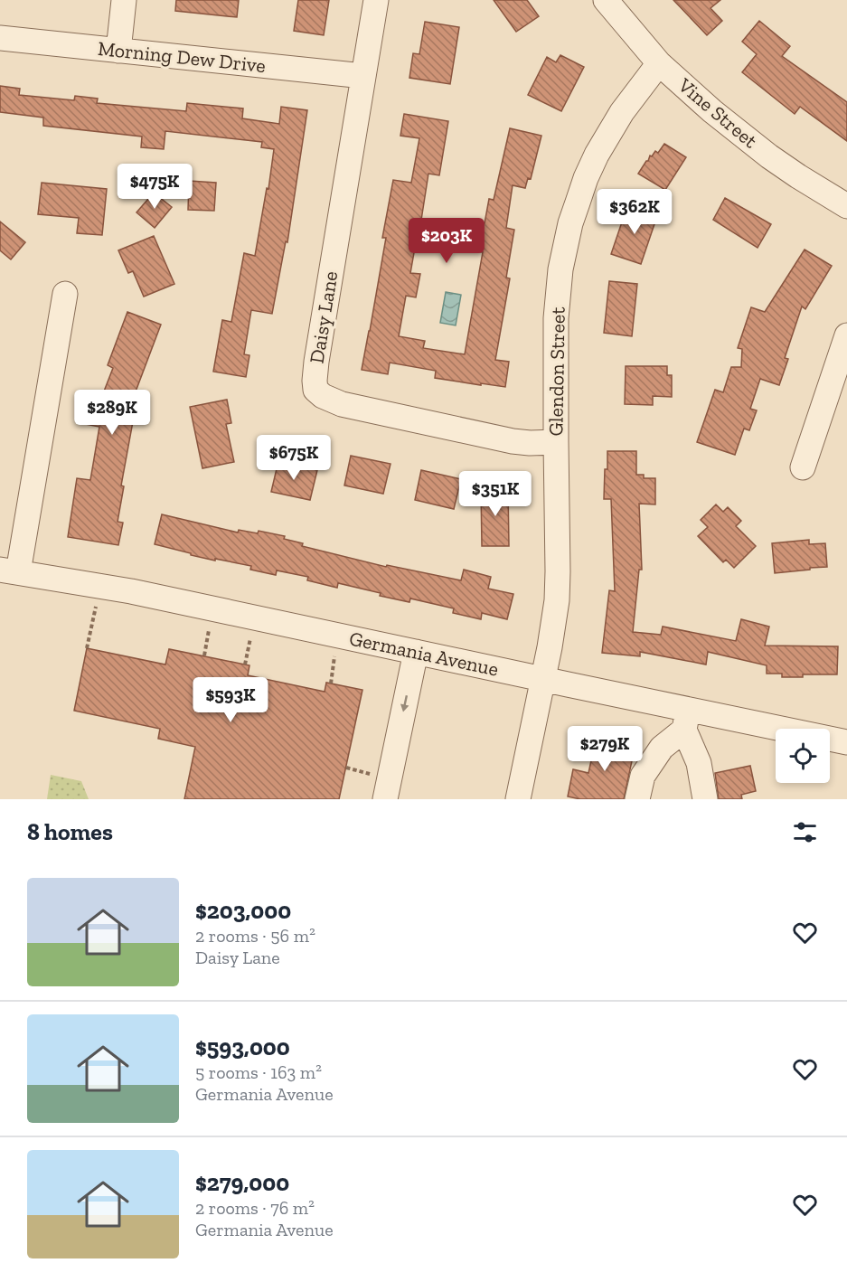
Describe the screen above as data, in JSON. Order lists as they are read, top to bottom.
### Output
{
  "streets": {
    "street": [
      "Morning Dew Drive",
      "Vine Street",
      "Daisy Lane",
      "Glendon Street",
      "Germania Avenue"
    ]
  },
  "crossings": [
    ["Morning Dew Drive", "Daisy Lane"],
    ["Vine Street", "Glendon Street"],
    ["Daisy Lane", "Glendon Street"],
    ["Glendon Street", "Germania Avenue"]
  ],
  "page": {
    "price": [
      "$475K",
      "$362K",
      "$203K",
      "$289K",
      "$675K",
      "$351K",
      "$593K",
      "$279K"
    ],
    "heading": "8 homes",
    "list": [
      {
        "name": "$203,000",
        "note": "2 rooms · 56 m² · Daisy Lane"
      },
      {
        "name": "$593,000",
        "note": "5 rooms · 163 m² · Germania Avenue"
      },
      {
        "name": "$279,000",
        "note": "2 rooms · 76 m² · Germania Avenue"
      }
    ]
  }
}
